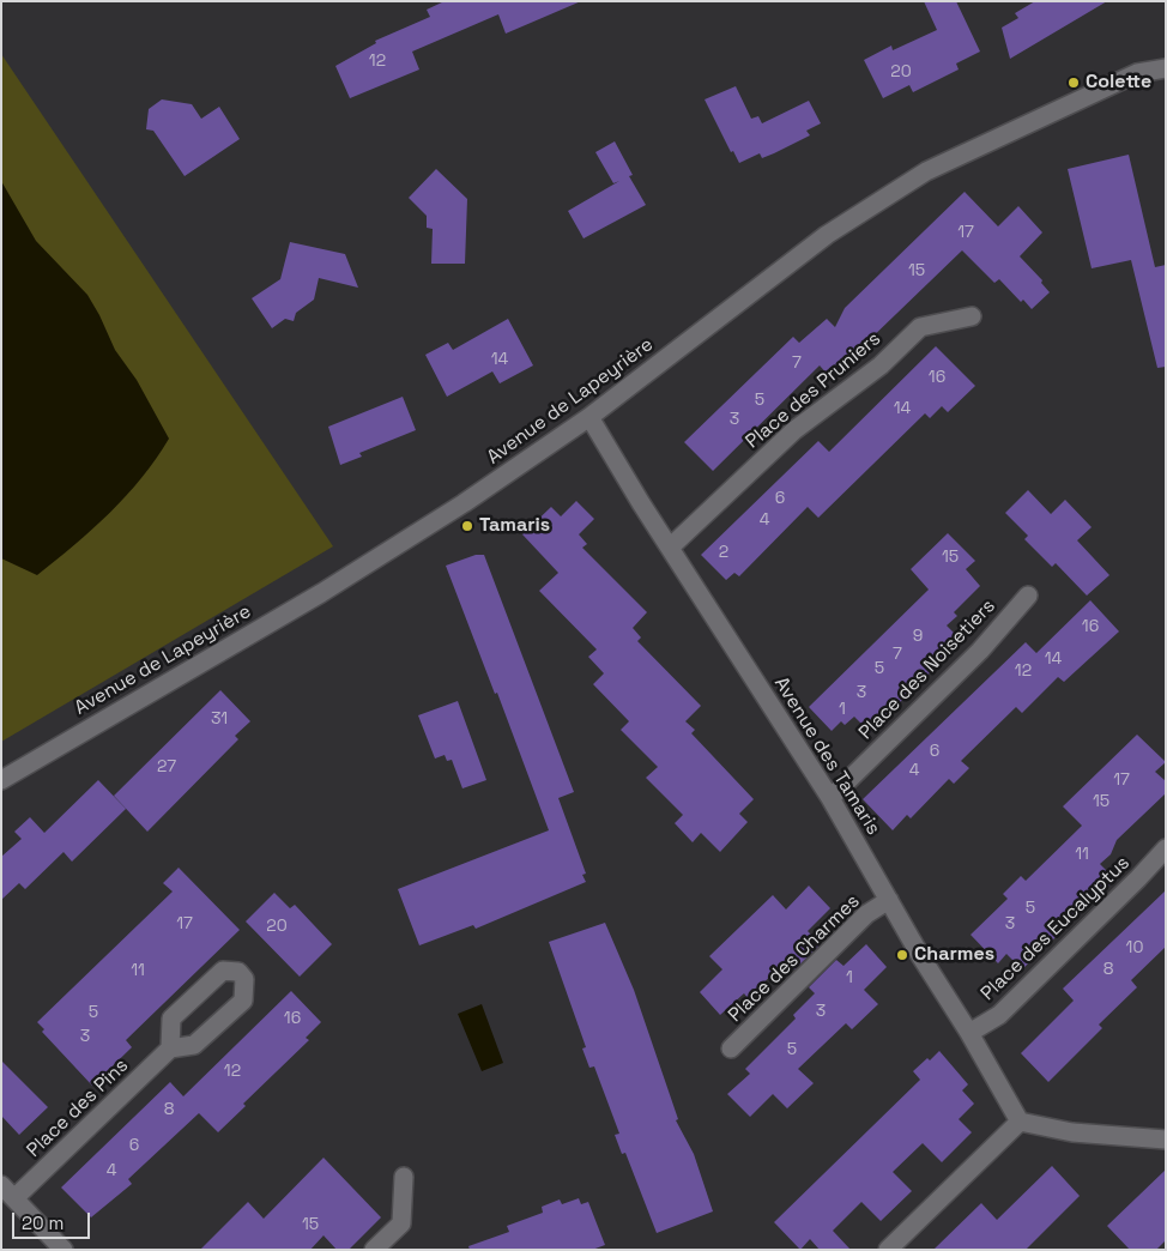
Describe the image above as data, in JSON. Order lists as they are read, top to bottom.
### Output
{
  "streets": {
    "street": [
      "Place des Pruniers",
      "Avenue de Lapeyrière",
      "Place des Noisetiers",
      "Avenue des Tamaris",
      "Place des Eucalyptus",
      "Place des Charmes",
      "Place des Pins"
    ]
  },
  "crossings": [
    ["Place des Pruniers", "Avenue des Tamaris"],
    ["Avenue de Lapeyrière", "Avenue des Tamaris"],
    ["Place des Noisetiers", "Avenue des Tamaris"],
    ["Avenue des Tamaris", "Place des Eucalyptus"],
    ["Avenue des Tamaris", "Place des Charmes"]
  ],
  "places": ["Colette", "Tamaris", "Charmes"],
  "house_numbers": [
    "12",
    "20",
    "17",
    "15",
    "14",
    "7",
    "16",
    "5",
    "14",
    "3",
    "6",
    "4",
    "2",
    "15",
    "16",
    "9",
    "7",
    "14",
    "5",
    "12",
    "3",
    "1",
    "31",
    "6",
    "27",
    "4",
    "17",
    "15",
    "11",
    "5",
    "17",
    "3",
    "20",
    "10",
    "8",
    "11",
    "1",
    "3",
    "5",
    "16",
    "3",
    "5",
    "12",
    "8",
    "6",
    "4",
    "15"
  ],
  "scale_bar": "20 m"
}
